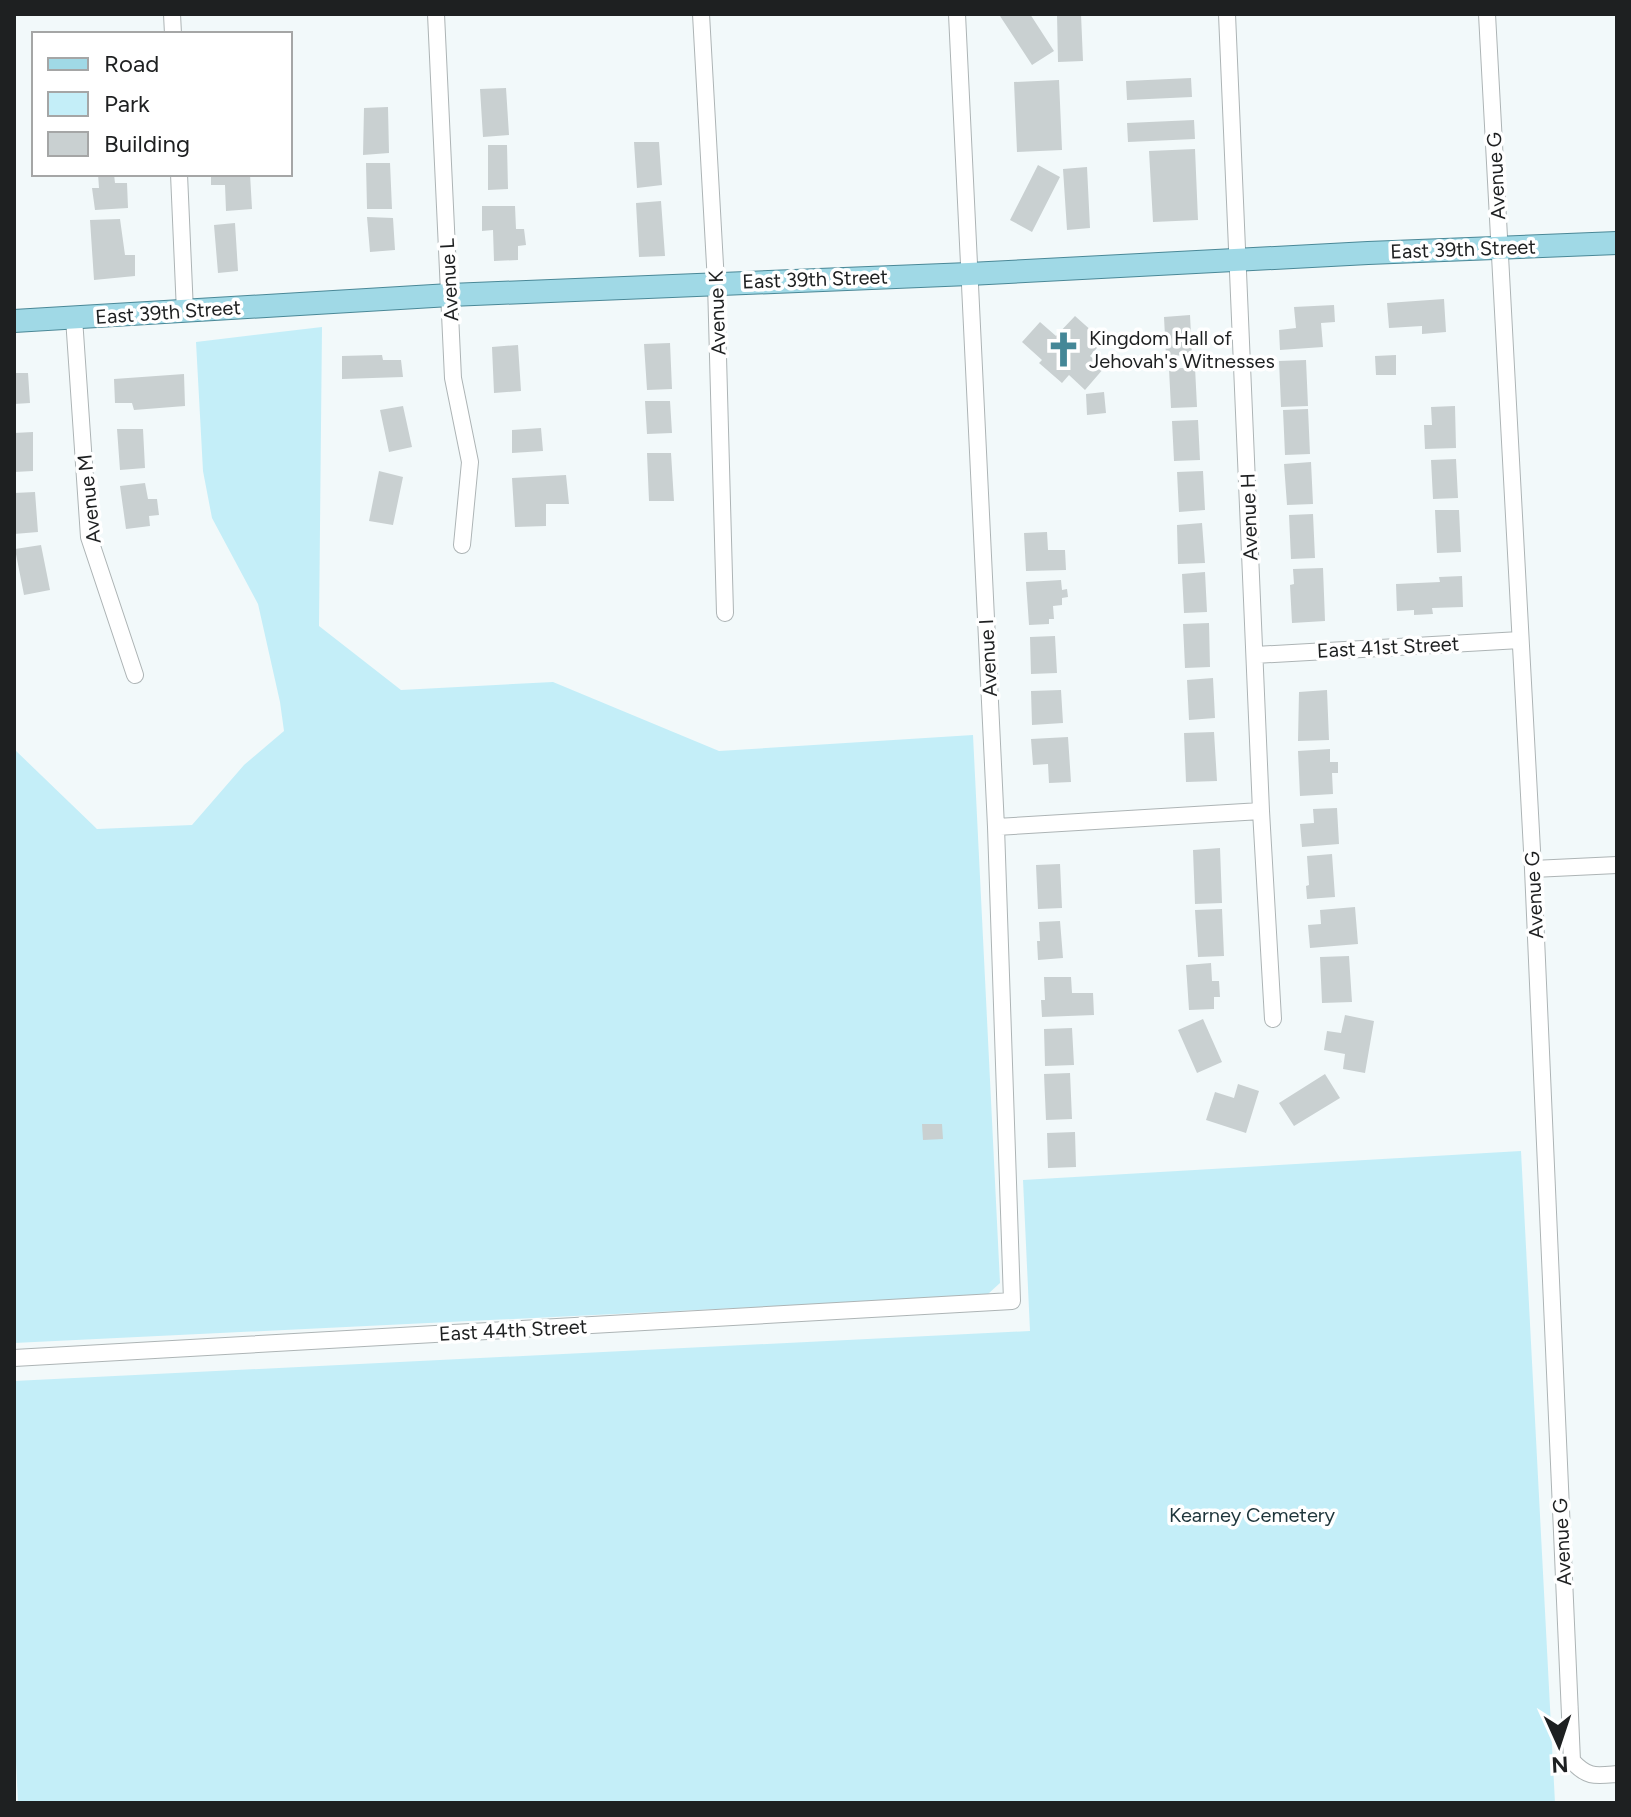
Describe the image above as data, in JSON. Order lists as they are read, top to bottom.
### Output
{
  "streets": {
    "main road": ["East 39th Street"],
    "street": [
      "Avenue G",
      "Avenue L",
      "Avenue K",
      "Avenue M",
      "Avenue H",
      "East 41st Street",
      "Avenue I",
      "East 44th Street"
    ]
  },
  "crossings": [
    ["Avenue G", "East 39th Street"],
    ["Avenue G", "East 41st Street"],
    ["East 39th Street", "Avenue L"],
    ["East 39th Street", "Avenue K"],
    ["East 39th Street", "Avenue M"],
    ["East 39th Street", "Avenue H"],
    ["East 39th Street", "Avenue I"],
    ["Avenue H", "East 41st Street"],
    ["Avenue I", "East 44th Street"]
  ],
  "parks": ["Kearney Cemetery"],
  "places": {
    "church": ["Kingdom Hall of Jehovah's Witnesses"]
  },
  "legend": ["Road", "Park", "Building"],
  "north": "bottom"
}
